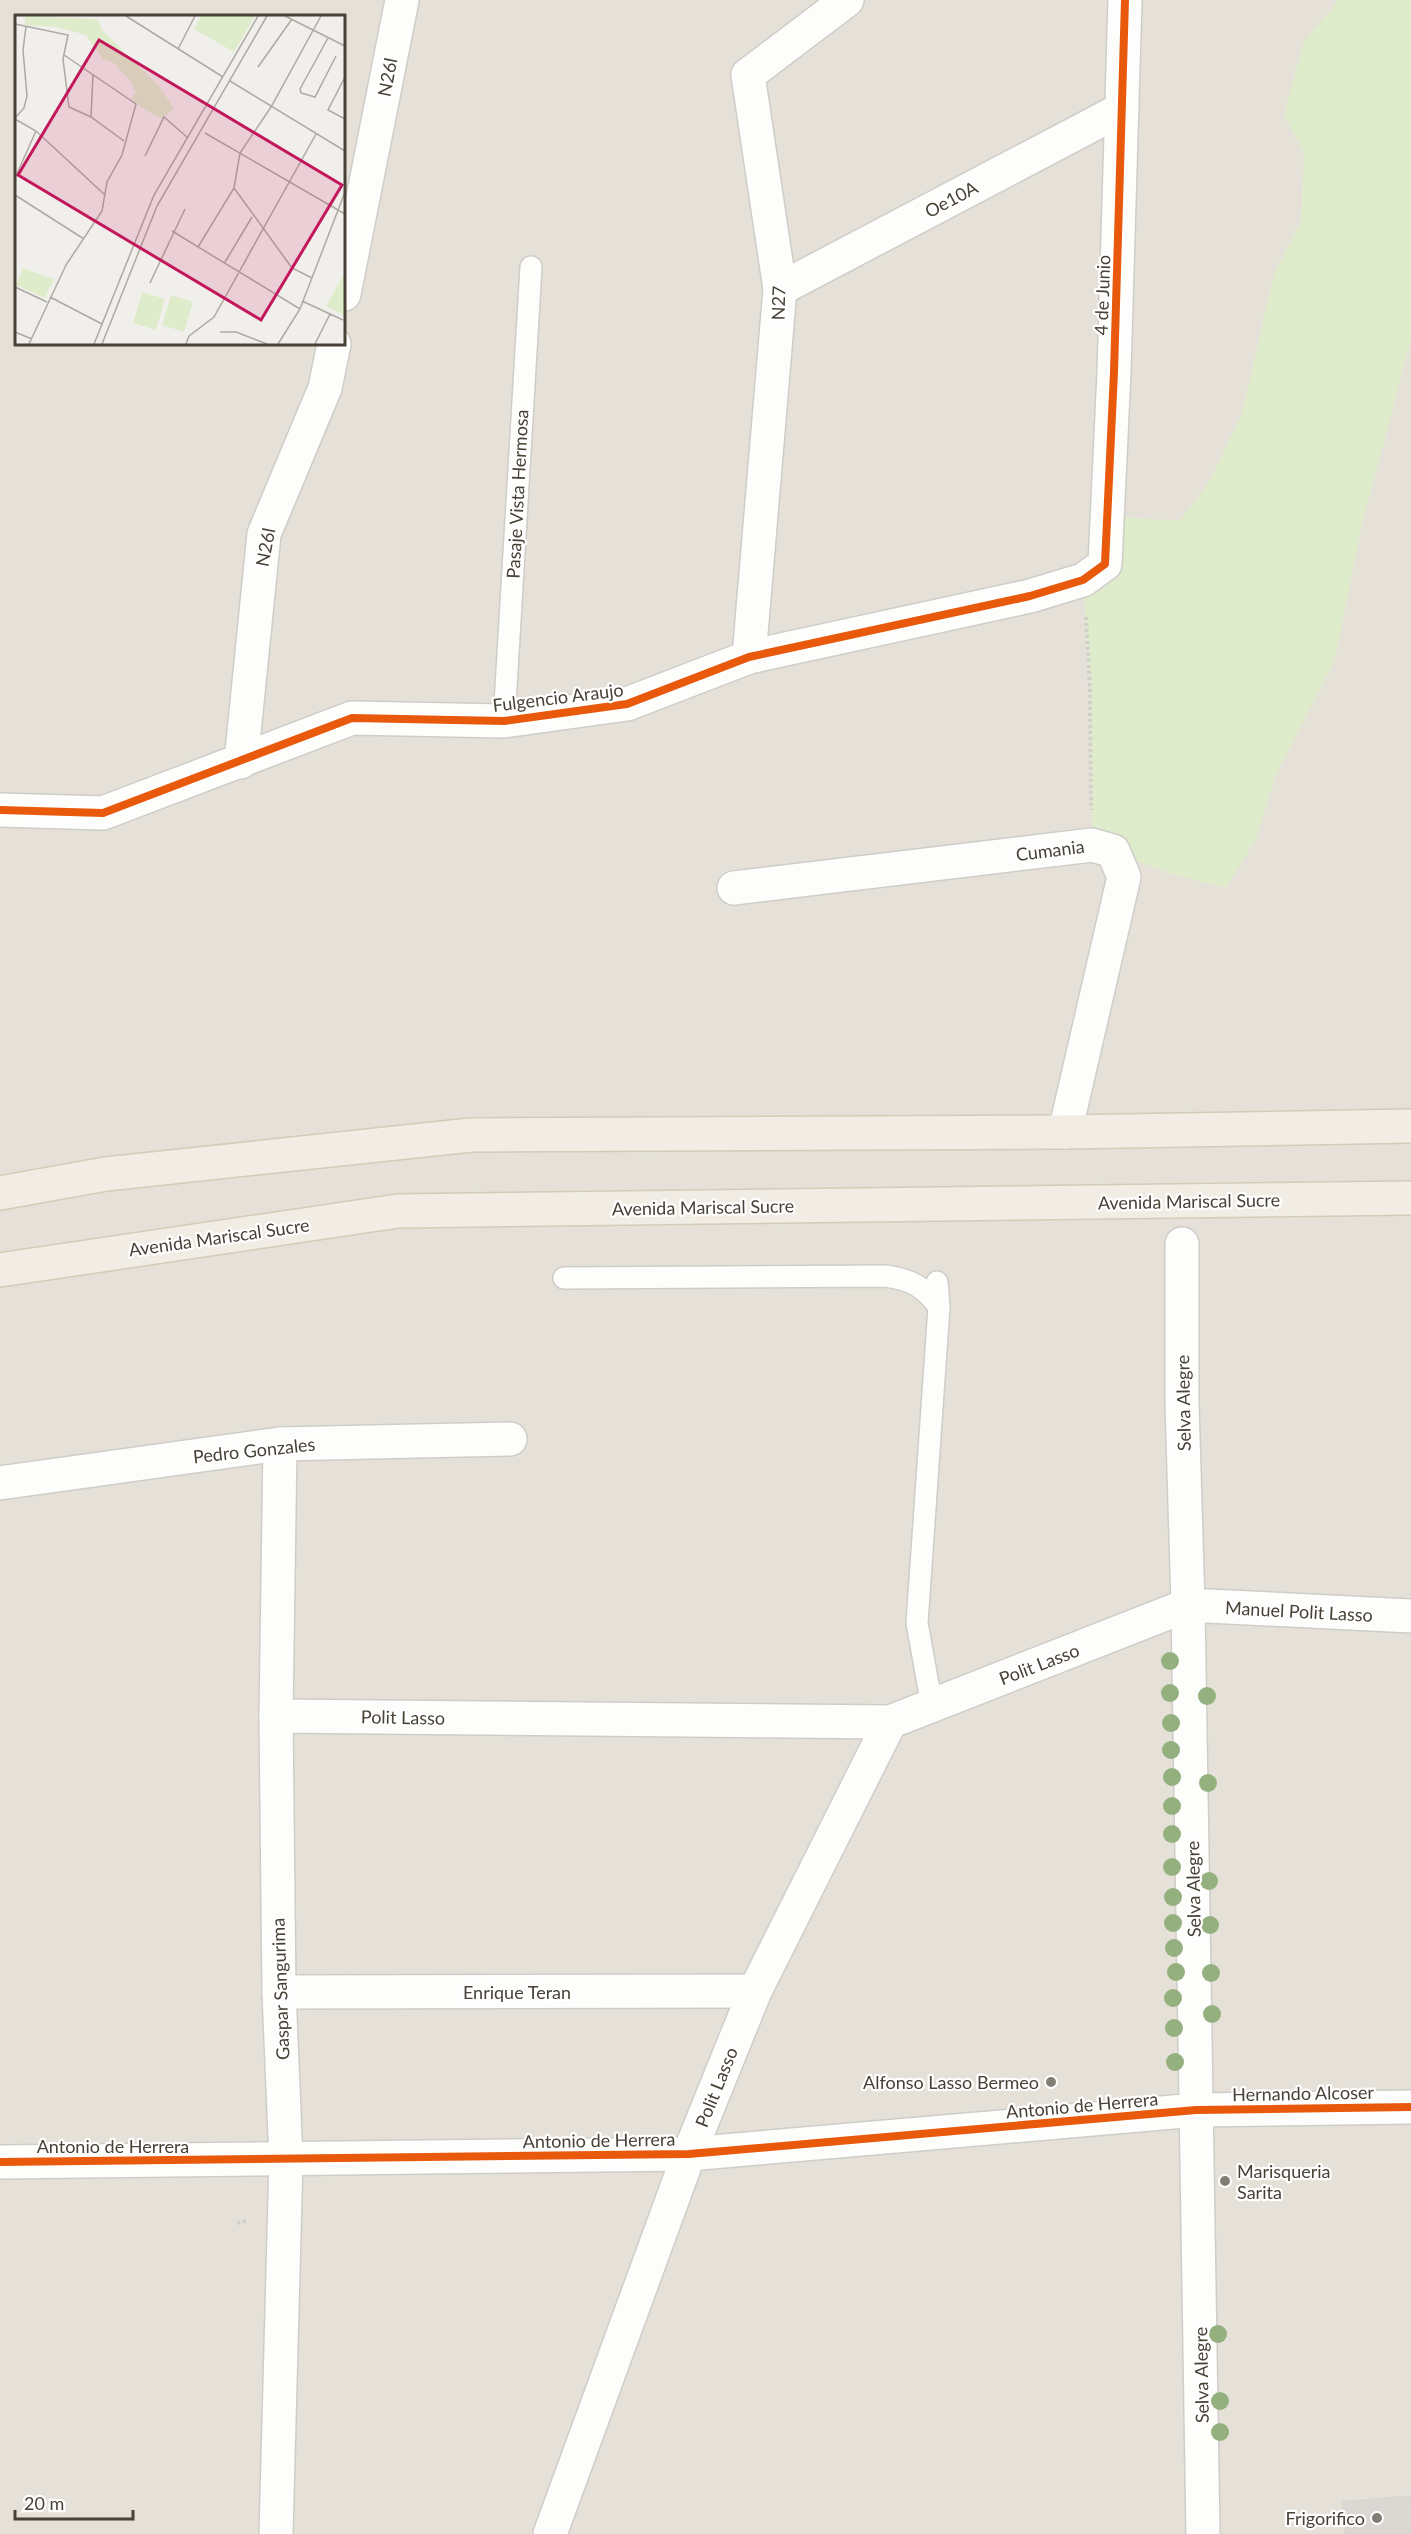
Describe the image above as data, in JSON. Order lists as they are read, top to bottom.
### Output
{
  "streets": {
    "main road": ["Avenida Mariscal Sucre"],
    "street": [
      "N26l",
      "Oe10A",
      "4 de Junio",
      "N27",
      "Fulgencio Araujo",
      "Cumania",
      "Selva Alegre",
      "Pedro Gonzales",
      "Manuel Polit Lasso",
      "Polit Lasso",
      "Gaspar Sangurima",
      "Enrique Teran",
      "Hernando Alcoser",
      "Antonio de Herrera"
    ],
    "lane": ["Pasaje Vista Hermosa"]
  },
  "crossings": [
    ["N26l", "Fulgencio Araujo"],
    ["Oe10A", "4 de Junio"],
    ["Oe10A", "N27"],
    ["4 de Junio", "Fulgencio Araujo"],
    ["N27", "Fulgencio Araujo"],
    ["Pasaje Vista Hermosa", "Fulgencio Araujo"],
    ["Selva Alegre", "Manuel Polit Lasso"],
    ["Selva Alegre", "Polit Lasso"],
    ["Selva Alegre", "Hernando Alcoser"],
    ["Selva Alegre", "Antonio de Herrera"],
    ["Pedro Gonzales", "Gaspar Sangurima"],
    ["Manuel Polit Lasso", "Polit Lasso"],
    ["Polit Lasso", "Gaspar Sangurima"],
    ["Polit Lasso", "Enrique Teran"],
    ["Polit Lasso", "Antonio de Herrera"],
    ["Gaspar Sangurima", "Enrique Teran"],
    ["Gaspar Sangurima", "Antonio de Herrera"],
    ["Hernando Alcoser", "Antonio de Herrera"]
  ],
  "places": ["Alfonso Lasso Bermeo", "Marisqueria Sarita", "Frigorifico"],
  "scale_bar": "20 m"
}
